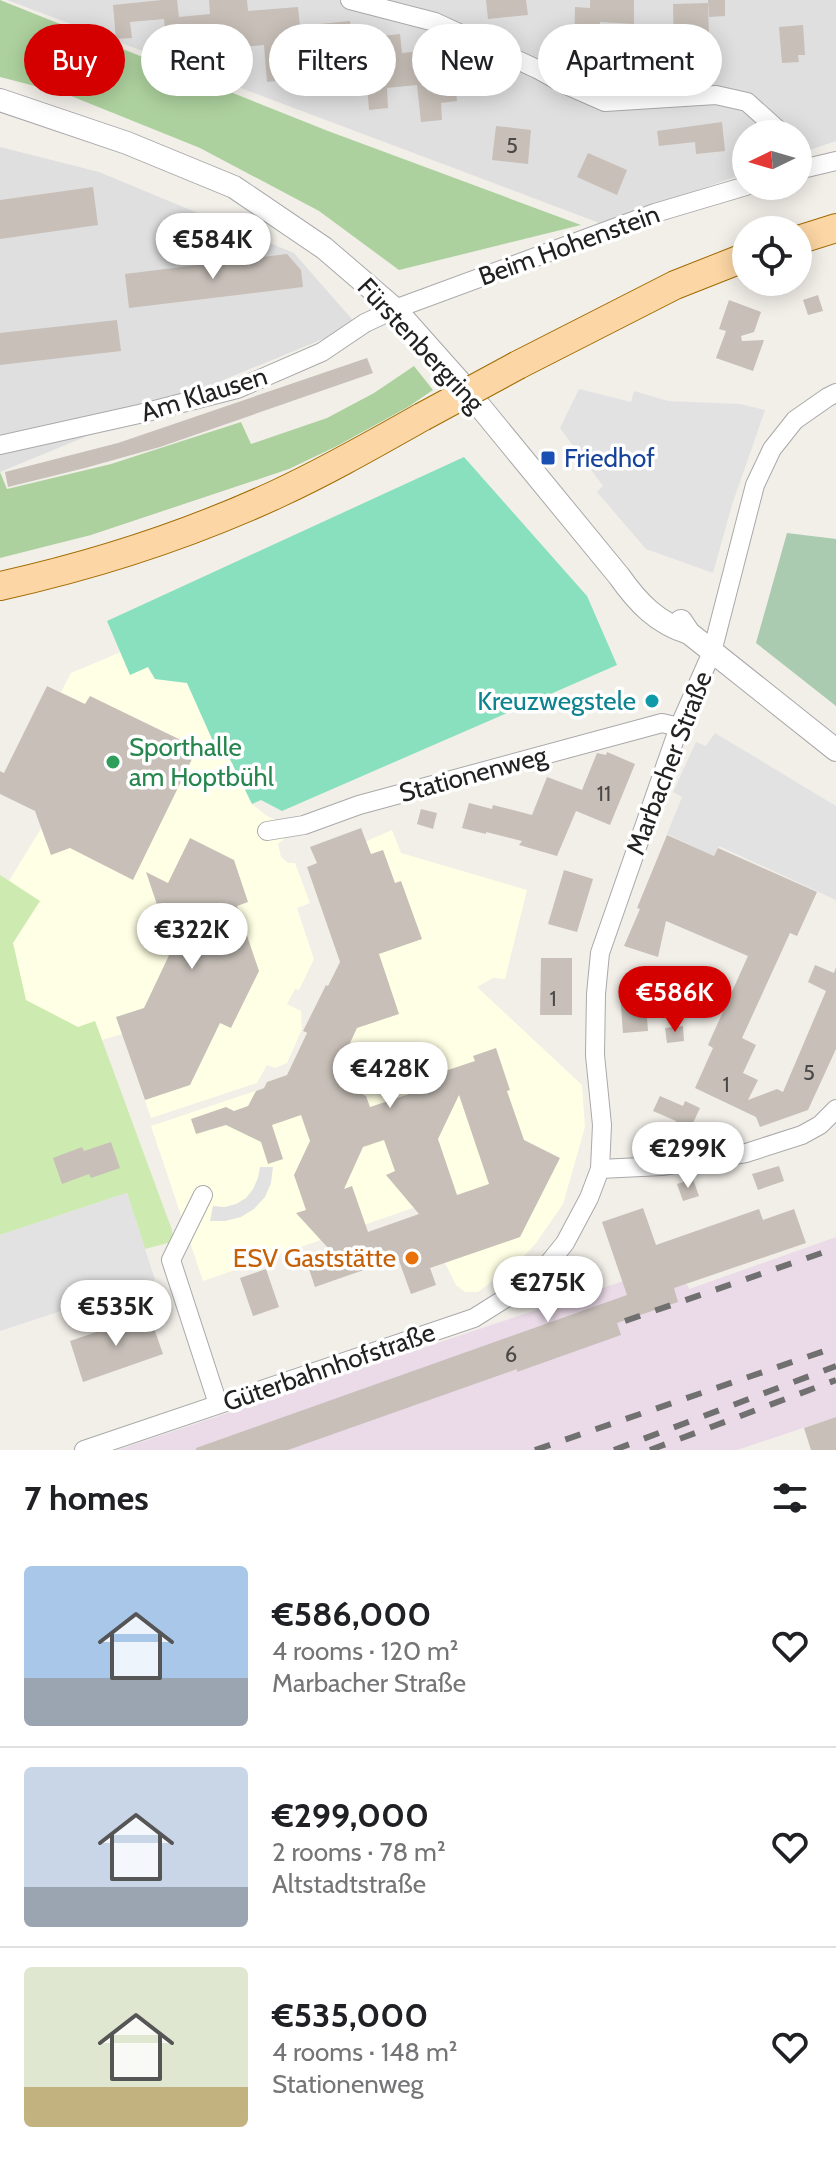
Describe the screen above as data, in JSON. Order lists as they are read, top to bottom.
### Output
{
  "streets": {
    "street": [
      "Beim Hohenstein",
      "Fürstenbergring",
      "Am Klausen",
      "Marbacher Straße",
      "Stationenweg",
      "Güterbahnhofstraße"
    ]
  },
  "crossings": [
    ["Beim Hohenstein", "Fürstenbergring"],
    ["Beim Hohenstein", "Am Klausen"],
    ["Fürstenbergring", "Am Klausen"],
    ["Fürstenbergring", "Marbacher Straße"],
    ["Marbacher Straße", "Stationenweg"],
    ["Marbacher Straße", "Güterbahnhofstraße"]
  ],
  "places": {
    "transit": ["Friedhof"],
    "other": ["Kreuzwegstele", "Sporthalle am Hoptbühl", "ESV Gaststätte"]
  },
  "house_numbers": [
    "5",
    "11",
    "1",
    "5",
    "1",
    "6"
  ],
  "north": "left",
  "page": {
    "chip": [
      "Buy",
      "Rent",
      "Filters",
      "New",
      "Apartment"
    ],
    "price": [
      "€584K",
      "€322K",
      "€586K",
      "€428K",
      "€299K",
      "€275K",
      "€535K"
    ],
    "heading": "7 homes",
    "list": [
      {
        "name": "€586,000",
        "note": "4 rooms · 120 m² · Marbacher Straße"
      },
      {
        "name": "€299,000",
        "note": "2 rooms · 78 m² · Altstadtstraße"
      },
      {
        "name": "€535,000",
        "note": "4 rooms · 148 m² · Stationenweg"
      }
    ]
  }
}
